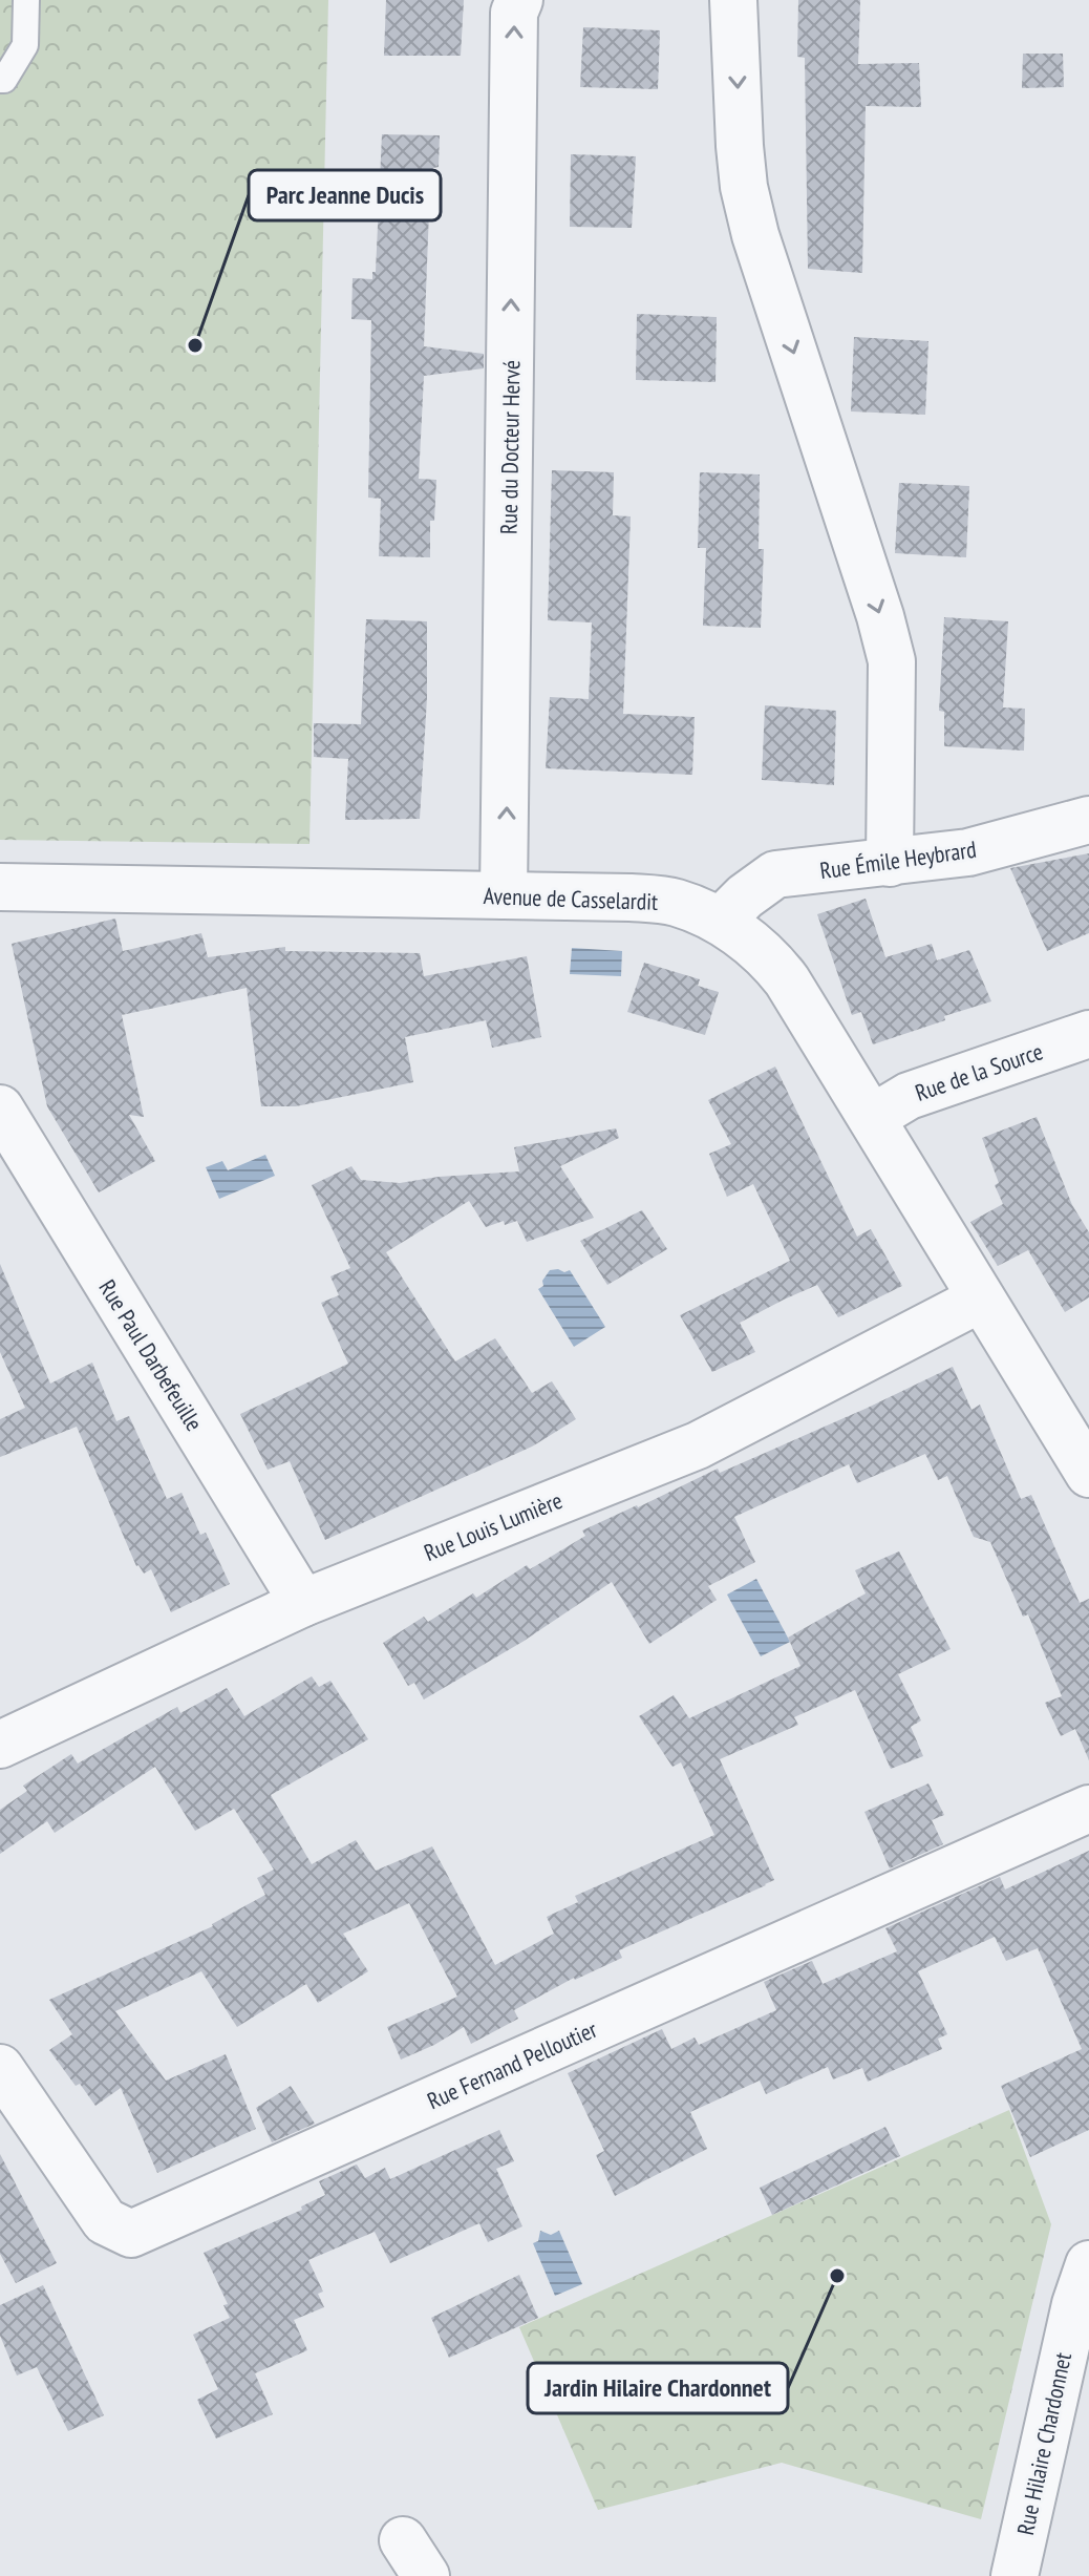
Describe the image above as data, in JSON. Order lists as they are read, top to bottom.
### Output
{
  "streets": {
    "street": [
      "Rue du Docteur Hervé",
      "Rue Émile Heybrard",
      "Avenue de Casselardit",
      "Rue de la Source",
      "Rue Paul Darbefeuille",
      "Rue Louis Lumière",
      "Rue Fernand Pelloutier",
      "Rue Hilaire Chardonnet"
    ]
  },
  "crossings": [
    ["Rue du Docteur Hervé", "Avenue de Casselardit"],
    ["Rue Émile Heybrard", "Avenue de Casselardit"],
    ["Avenue de Casselardit", "Rue de la Source"],
    ["Avenue de Casselardit", "Rue Louis Lumière"],
    ["Rue Paul Darbefeuille", "Rue Louis Lumière"]
  ],
  "places": ["Parc Jeanne Ducis", "Jardin Hilaire Chardonnet"]
}
